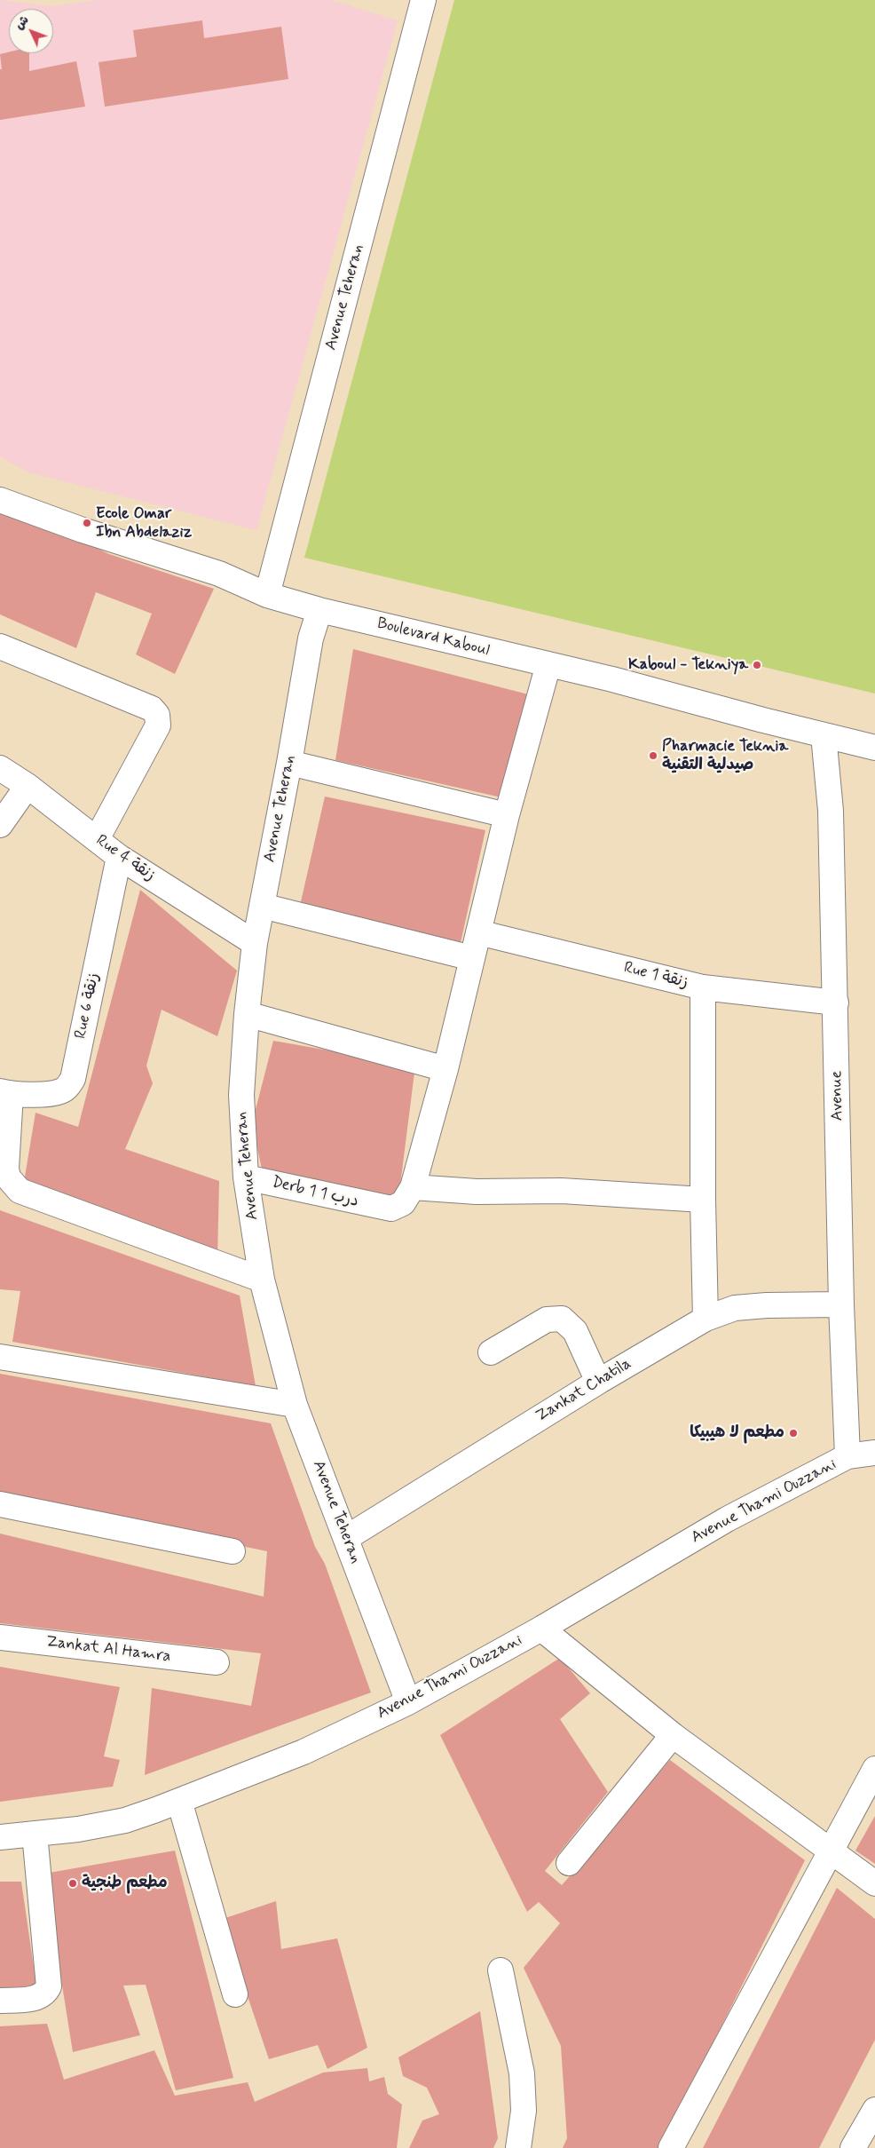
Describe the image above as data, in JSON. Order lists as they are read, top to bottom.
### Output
{
  "streets": {
    "street": [
      "Avenue Teheran",
      "Boulevard Kaboul",
      "Rue 4 زنقة",
      "Rue 1 زنقة",
      "Rue 6 زنقة",
      "Avenue",
      "Derb 1 درب 1",
      "Zankat Chatila",
      "Avenue Thami Ouzzani",
      "Zankat Al Hamra"
    ]
  },
  "crossings": [
    ["Avenue Teheran", "Boulevard Kaboul"],
    ["Avenue Teheran", "Rue 4 زنقة"],
    ["Avenue Teheran", "Derb 1 درب 1"],
    ["Avenue Teheran", "Zankat Chatila"],
    ["Avenue Teheran", "Avenue Thami Ouzzani"],
    ["Boulevard Kaboul", "Avenue"],
    ["Rue 4 زنقة", "Rue 6 زنقة"],
    ["Rue 1 زنقة", "Avenue"],
    ["Avenue", "Zankat Chatila"],
    ["Avenue", "Avenue Thami Ouzzani"]
  ],
  "places": [
    "Ecole Omar Ibn Abdelaziz",
    "Kaboul - Tekniya",
    "Pharmacie Teknia صيدلية التقنية",
    "مطعم لا هيبيكا",
    "مطعم طنجية"
  ],
  "north": "top left"
}
